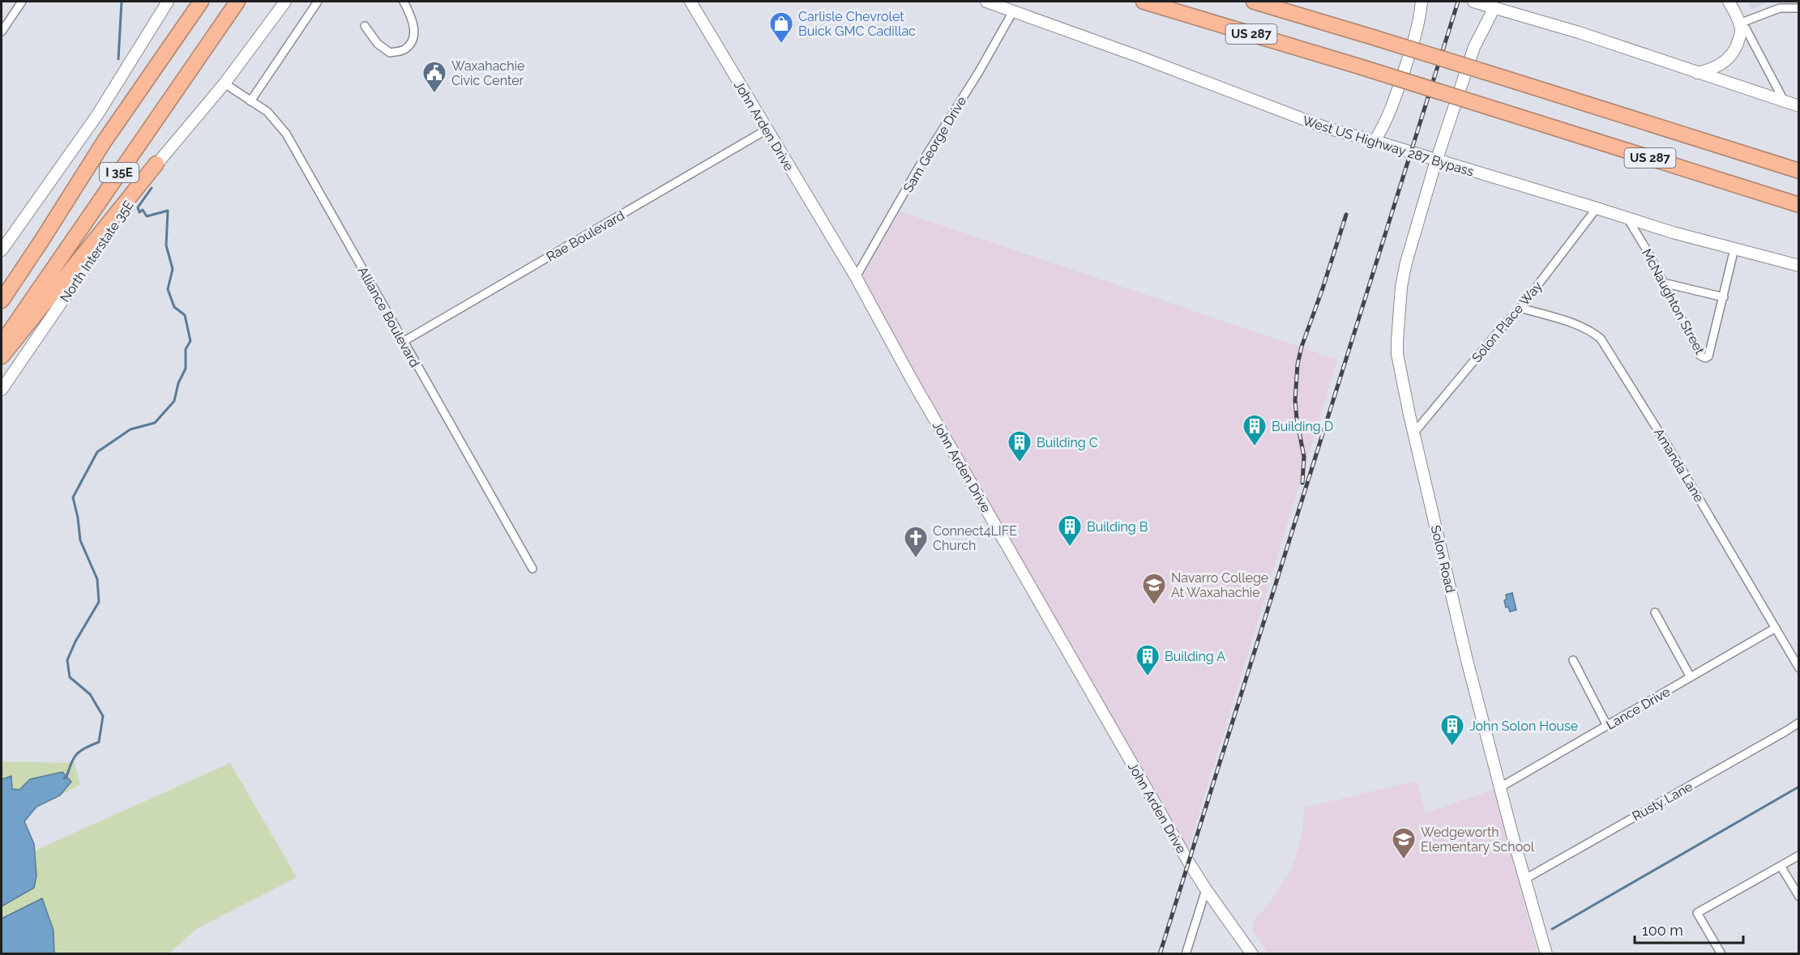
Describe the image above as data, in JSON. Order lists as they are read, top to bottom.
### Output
{
  "streets": {
    "highway": ["US 287", "I 35E"],
    "main road": [
      "John Arden Drive",
      "West US Highway 287 Bypass",
      "North Interstate 35E",
      "Solon Road"
    ],
    "street": [
      "Sam George Drive",
      "Rae Boulevard",
      "McNaughton Street",
      "Alliance Boulevard",
      "Solon Place Way",
      "Amanda Lane",
      "Lance Drive",
      "Rusty Lane"
    ]
  },
  "crossings": [
    ["John Arden Drive", "Sam George Drive"],
    ["John Arden Drive", "Rae Boulevard"],
    ["Sam George Drive", "West US Highway 287 Bypass"],
    ["West US Highway 287 Bypass", "McNaughton Street"],
    ["West US Highway 287 Bypass", "Solon Place Way"],
    ["West US Highway 287 Bypass", "Solon Road"],
    ["Rae Boulevard", "Alliance Boulevard"],
    ["North Interstate 35E", "Alliance Boulevard"],
    ["Solon Place Way", "Amanda Lane"],
    ["Solon Place Way", "Solon Road"],
    ["Amanda Lane", "Lance Drive"],
    ["Solon Road", "Lance Drive"],
    ["Solon Road", "Rusty Lane"]
  ],
  "places": {
    "shop": ["Carlisle Chevrolet Buick GMC Cadillac"],
    "public building": ["Waxahachie Civic Center"],
    "building": [
      "Building D",
      "Building C",
      "Building B",
      "Building A",
      "John Solon House"
    ],
    "church": ["Connect4LIFE Church"],
    "school or university": ["Navarro College At Waxahachie", "Wedgeworth Elementary School"]
  },
  "scale_bar": "100 m"
}
